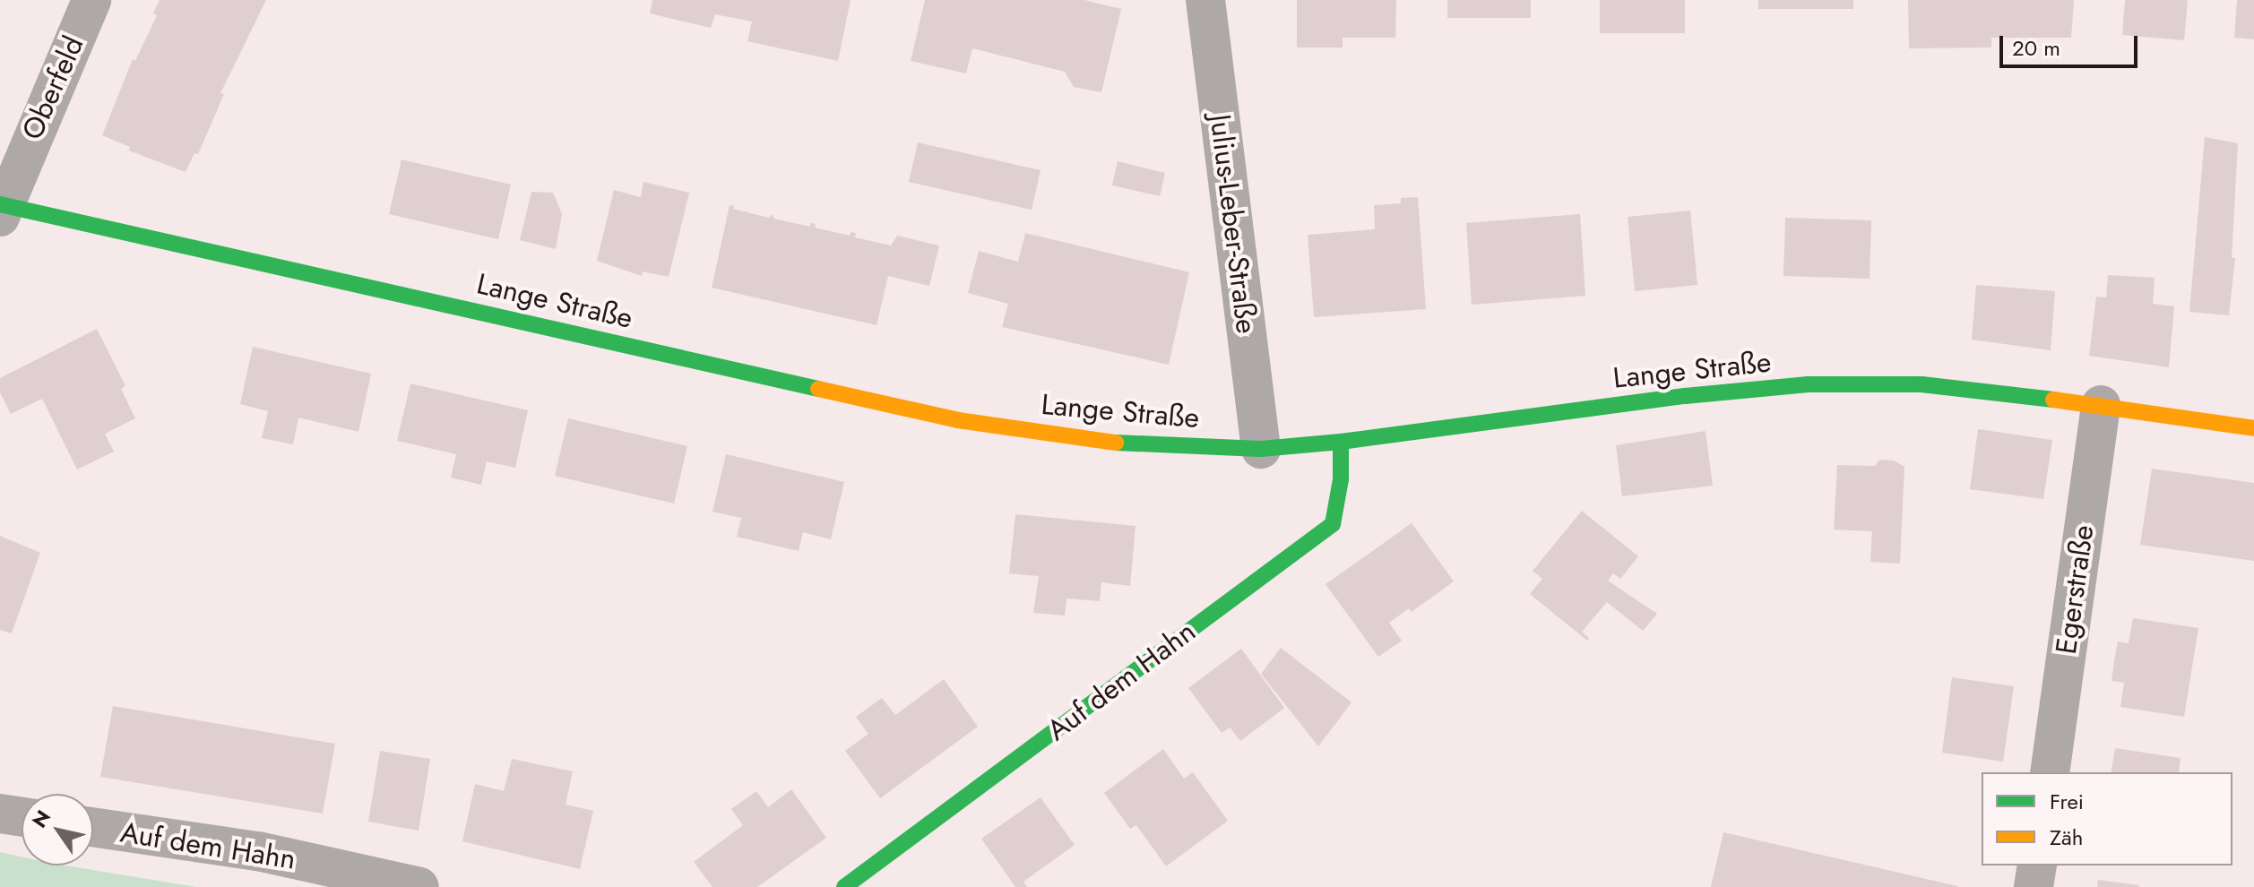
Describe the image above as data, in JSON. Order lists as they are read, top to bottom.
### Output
{
  "streets": {
    "street": [
      "Oberfeld",
      "Julius-Leber-Straße",
      "Lange Straße",
      "Egerstraße",
      "Auf dem Hahn"
    ]
  },
  "crossings": [
    ["Oberfeld", "Lange Straße"],
    ["Julius-Leber-Straße", "Lange Straße"],
    ["Lange Straße", "Egerstraße"],
    ["Lange Straße", "Auf dem Hahn"]
  ],
  "legend": ["Frei", "Zäh"],
  "scale_bar": "20 m",
  "north": "top left"
}
